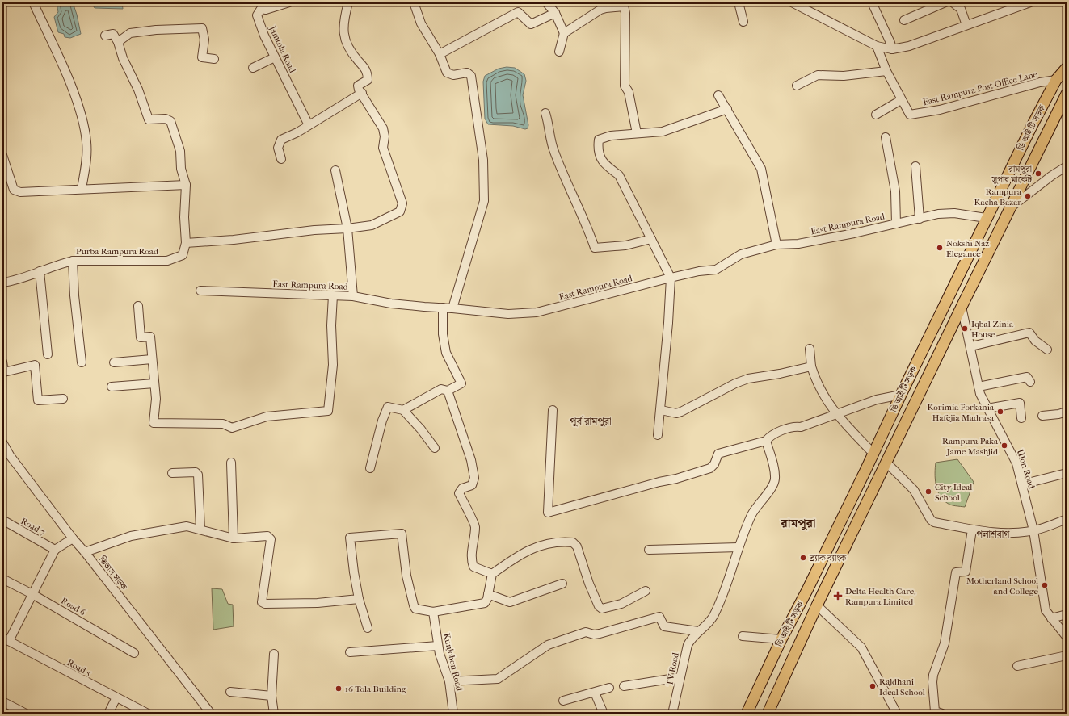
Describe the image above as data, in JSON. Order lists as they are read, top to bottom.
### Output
{
  "streets": {
    "main road": ["ডি আই টি সড়ক"],
    "street": [
      "Jamtola Road",
      "East Rampura Post Office Lane",
      "East Rampura Road",
      "Purba Rampura Road",
      "Ulon Road",
      "Road 7",
      "তিতাস সড়ক",
      "Road 6",
      "Kunjobon Road",
      "Road 5",
      "TV Road"
    ]
  },
  "crossings": [
    ["East Rampura Post Office Lane", "ডি আই টি সড়ক"],
    ["ডি আই টি সড়ক", "East Rampura Road"],
    ["ডি আই টি সড়ক", "Ulon Road"]
  ],
  "districts": ["পূর্ব রামপুরা", "রামপুরা", "পলাশবাগ"],
  "places": {
    "other": [
      "রামপুরা সুপার মার্কেট",
      "Rampura Kacha Bazar",
      "Nokshi Naz Elegance",
      "Iqbal-Zinia House",
      "Korimia Forkania Hafejia Madrasa",
      "Rampura Paka Jame Mashjid",
      "City Ideal School",
      "ব্র্যাক ব্যাংক",
      "Motherland School and College",
      "Rajdhani Ideal School",
      "16 Tola Building"
    ],
    "health": ["Delta Health Care, Rampura Limited"]
  }
}
